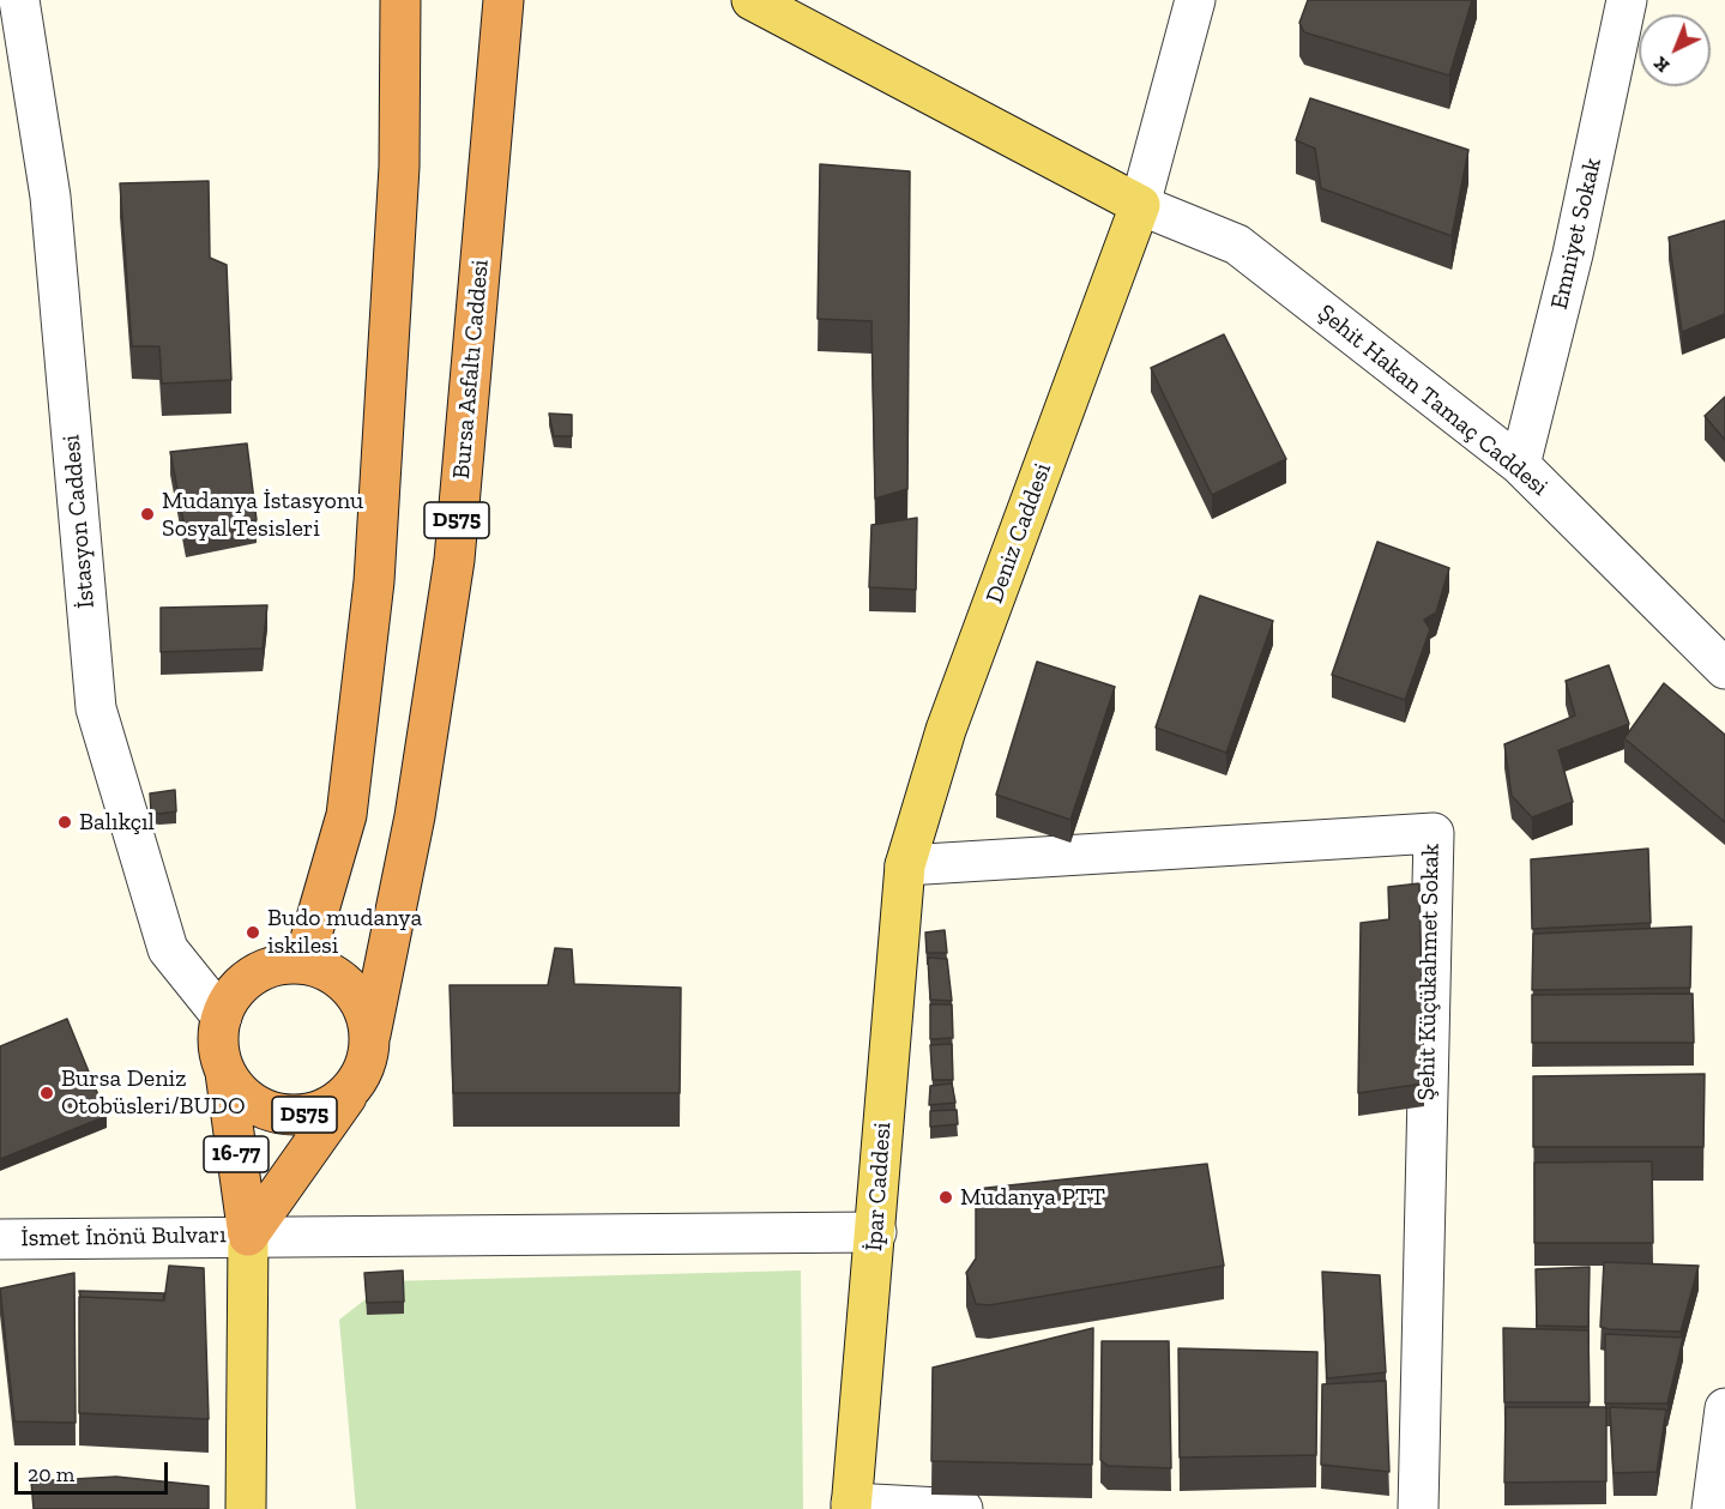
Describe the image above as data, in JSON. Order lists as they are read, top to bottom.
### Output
{
  "streets": {
    "highway": ["Bursa Asfaltı Caddesi", "D575", "16-77"],
    "main road": ["Deniz Caddesi", "İpar Caddesi"],
    "street": [
      "Emniyet Sokak",
      "Şehit Hakan Tamaç Caddesi",
      "İstasyon Caddesi",
      "Şehit Küçükahmet Sokak",
      "İsmet İnönü Bulvarı"
    ]
  },
  "crossings": [
    ["Emniyet Sokak", "Şehit Hakan Tamaç Caddesi"],
    ["Bursa Asfaltı Caddesi", "D575"],
    ["Bursa Asfaltı Caddesi", "İstasyon Caddesi"],
    ["Bursa Asfaltı Caddesi", "16-77"],
    ["Şehit Hakan Tamaç Caddesi", "Deniz Caddesi"],
    ["D575", "İstasyon Caddesi"],
    ["D575", "16-77"],
    ["İstasyon Caddesi", "16-77"],
    ["Deniz Caddesi", "Şehit Küçükahmet Sokak"],
    ["Deniz Caddesi", "İpar Caddesi"],
    ["Şehit Küçükahmet Sokak", "İpar Caddesi"],
    ["16-77", "İsmet İnönü Bulvarı"],
    ["İpar Caddesi", "İsmet İnönü Bulvarı"]
  ],
  "places": [
    "Mudanya İstasyonu Sosyal Tesisleri",
    "Balıkçıl",
    "Budo mudanya iskilesi",
    "Bursa Deniz Otobüsleri/BUDO",
    "Mudanya PTT"
  ],
  "scale_bar": "20 m",
  "north": "bottom left"
}
